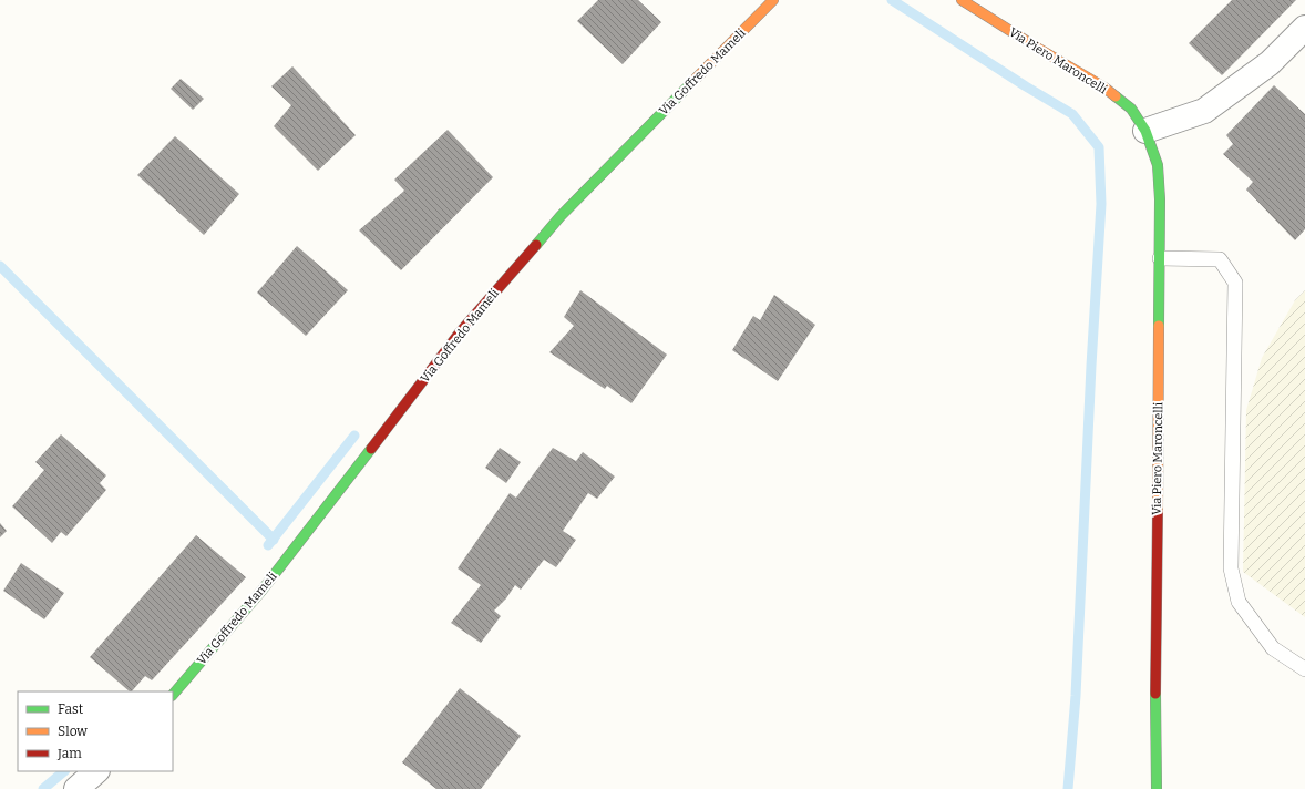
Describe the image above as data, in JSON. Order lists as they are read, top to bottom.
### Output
{
  "streets": {
    "street": ["Via Piero Maroncelli", "Via Goffredo Mameli"]
  },
  "legend": ["Fast", "Slow", "Jam"]
}
